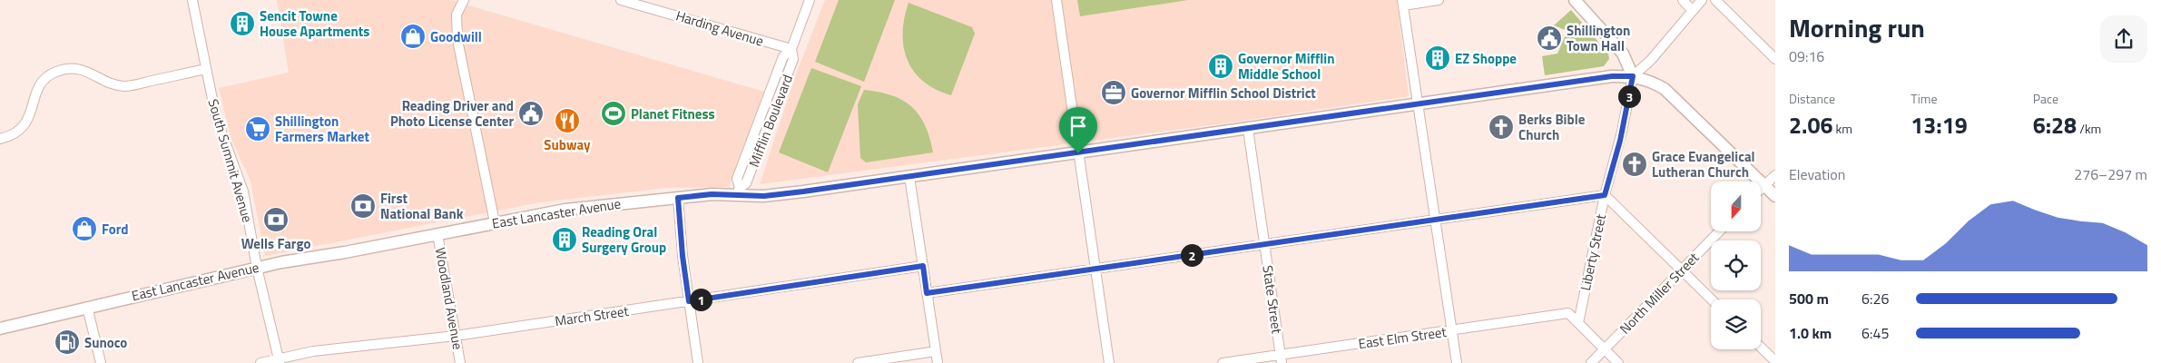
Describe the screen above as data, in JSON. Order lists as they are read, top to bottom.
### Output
{
  "streets": {
    "main road": ["East Lancaster Avenue"],
    "street": [
      "Harding Avenue",
      "Mifflin Boulevard",
      "South Summit Avenue",
      "Liberty Street",
      "North Miller Street",
      "Woodland Avenue",
      "State Street",
      "March Street",
      "East Elm Street"
    ]
  },
  "crossings": [
    ["Harding Avenue", "Mifflin Boulevard"],
    ["Mifflin Boulevard", "East Lancaster Avenue"],
    ["South Summit Avenue", "East Lancaster Avenue"],
    ["South Summit Avenue", "March Street"],
    ["East Lancaster Avenue", "Liberty Street"],
    ["East Lancaster Avenue", "Woodland Avenue"],
    ["East Lancaster Avenue", "State Street"],
    ["Liberty Street", "East Elm Street"],
    ["Woodland Avenue", "March Street"],
    ["State Street", "East Elm Street"]
  ],
  "places": {
    "building": [
      "Sencit Towne House Apartments",
      "EZ Shoppe",
      "Governor Mifflin Middle School",
      "Reading Oral Surgery Group"
    ],
    "shop": ["Goodwill", "Ford"],
    "public building": ["Shillington Town Hall", "Reading Driver and Photo License Center"],
    "office": ["Governor Mifflin School District"],
    "sports": ["Planet Fitness"],
    "restaurant": ["Subway"],
    "church": ["Berks Bible Church", "Grace Evangelical Lutheran Church"],
    "supermarket": ["Shillington Farmers Market"],
    "bank": ["First National Bank", "Wells Fargo"],
    "fuel station": ["Sunoco"]
  },
  "north": "bottom",
  "page": {
    "heading": ["Morning run", "09:16"],
    "stats": [
      ["Distance", "2.06 km"],
      ["Time", "13:19"],
      ["Pace", "6:28 /km"]
    ],
    "pins": ["3", "2", "1"],
    "chart": ["Elevation", "276–297 m"],
    "list": [
      {
        "name": "500 m",
        "note": "6:26"
      },
      {
        "name": "1.0 km",
        "note": "6:45"
      }
    ]
  }
}
